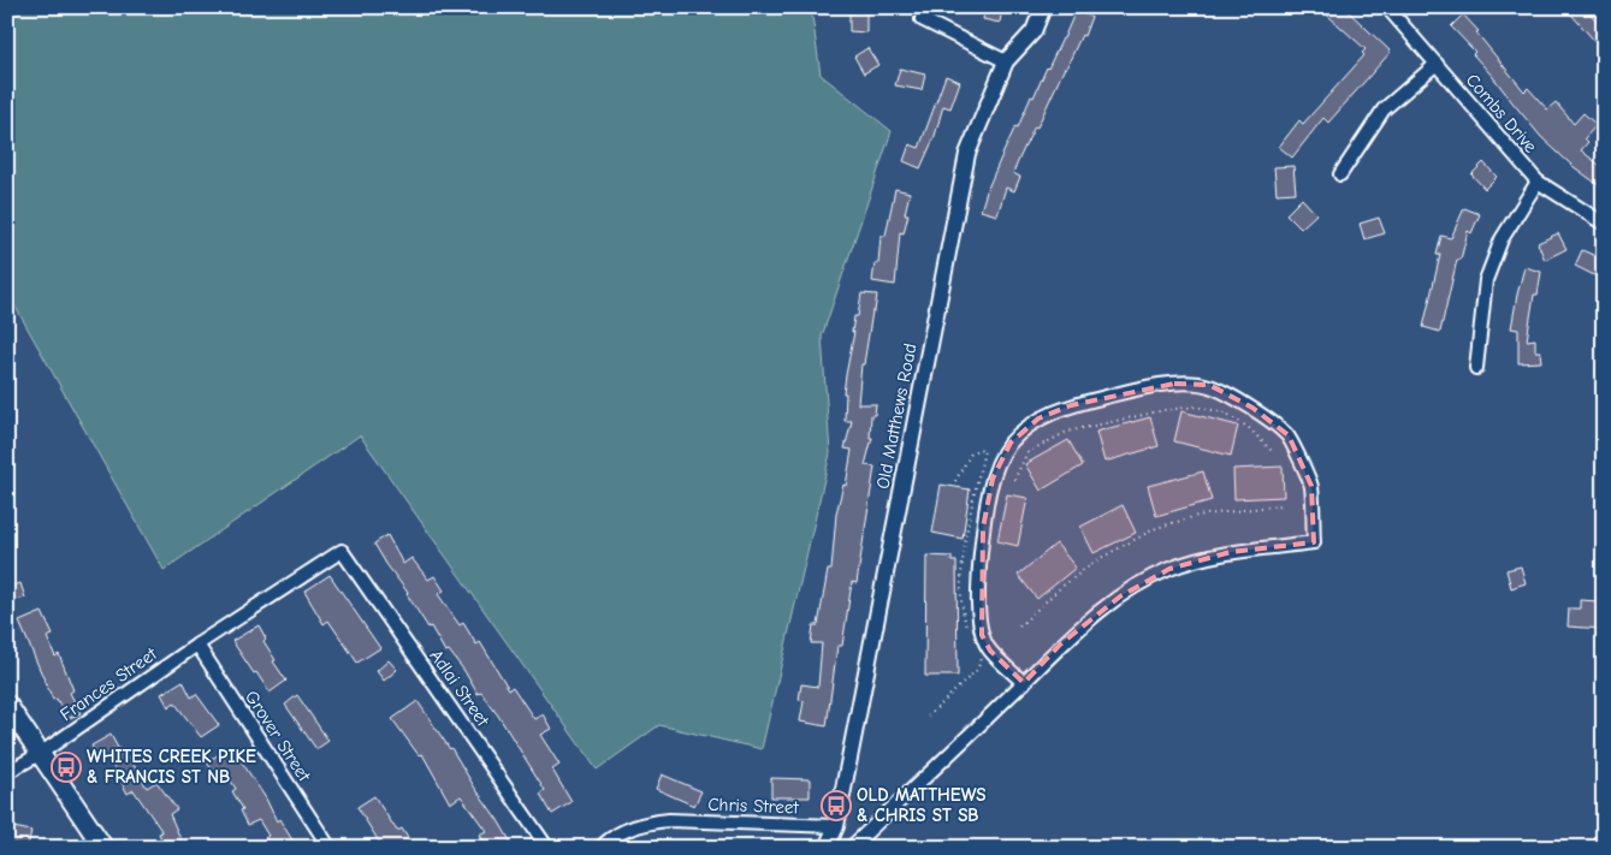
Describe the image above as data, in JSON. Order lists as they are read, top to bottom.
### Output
{
  "streets": {
    "street": [
      "Combs Drive",
      "Old Matthews Road",
      "Frances Street",
      "Adlai Street",
      "Grover Street",
      "Chris Street"
    ]
  },
  "crossings": [
    ["Old Matthews Road", "Chris Street"],
    ["Frances Street", "Adlai Street"],
    ["Frances Street", "Grover Street"]
  ],
  "places": {
    "bus stop": ["WHITES CREEK PIKE & FRANCIS ST NB", "OLD MATTHEWS & CHRIS ST SB"]
  }
}
